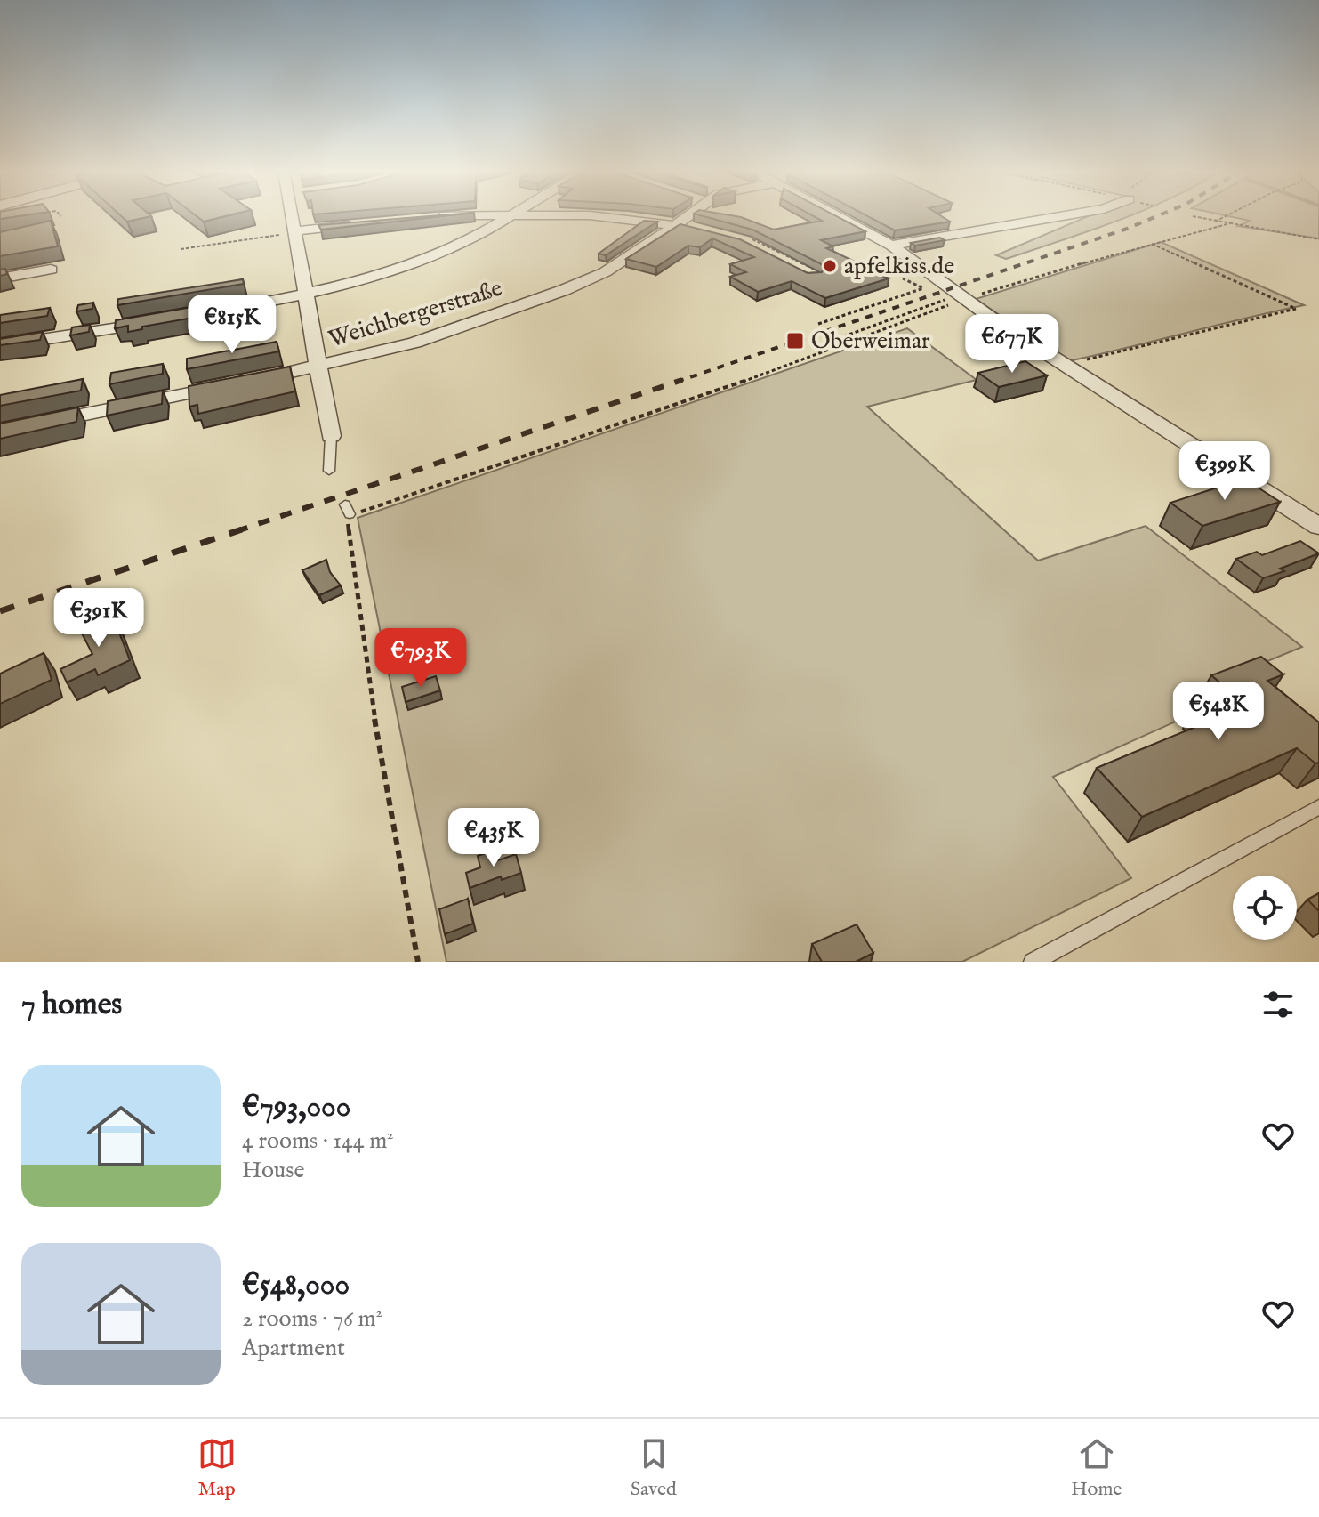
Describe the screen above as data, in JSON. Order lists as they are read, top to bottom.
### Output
{
  "streets": {
    "street": ["Weichbergerstraße"]
  },
  "places": {
    "other": ["apfelkiss.de"],
    "transit": ["Oberweimar"]
  },
  "page": {
    "price": [
      "€815K",
      "€677K",
      "€399K",
      "€391K",
      "€793K",
      "€548K",
      "€435K"
    ],
    "heading": "7 homes",
    "list": [
      {
        "name": "€793,000",
        "note": "4 rooms · 144 m² · House"
      },
      {
        "name": "€548,000",
        "note": "2 rooms · 76 m² · Apartment"
      }
    ],
    "tabs": ["Map", "Saved", "Home"]
  }
}
